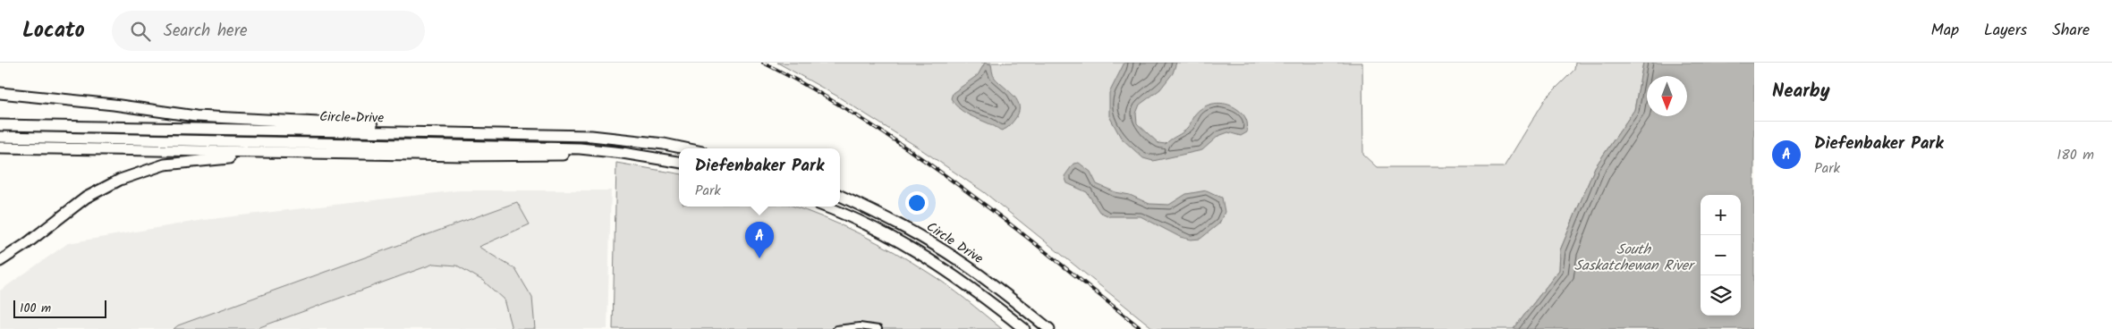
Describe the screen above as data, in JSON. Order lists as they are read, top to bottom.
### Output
{
  "streets": {
    "highway": ["Circle Drive"]
  },
  "water": ["South Saskatchewan River"],
  "scale_bar": "100 m",
  "north": "bottom",
  "page": {
    "header": "Locato",
    "search": "Search here",
    "nav": ["Map", "Layers", "Share"],
    "heading": "Nearby",
    "list": [
      {
        "mark": "A",
        "name": "Diefenbaker Park",
        "note": "Park",
        "value": "180 m"
      }
    ],
    "popup": ["Diefenbaker Park", "Park"],
    "map_buttons": ["+", "−"],
    "pins": "A",
    "scale": "100 m"
  }
}
